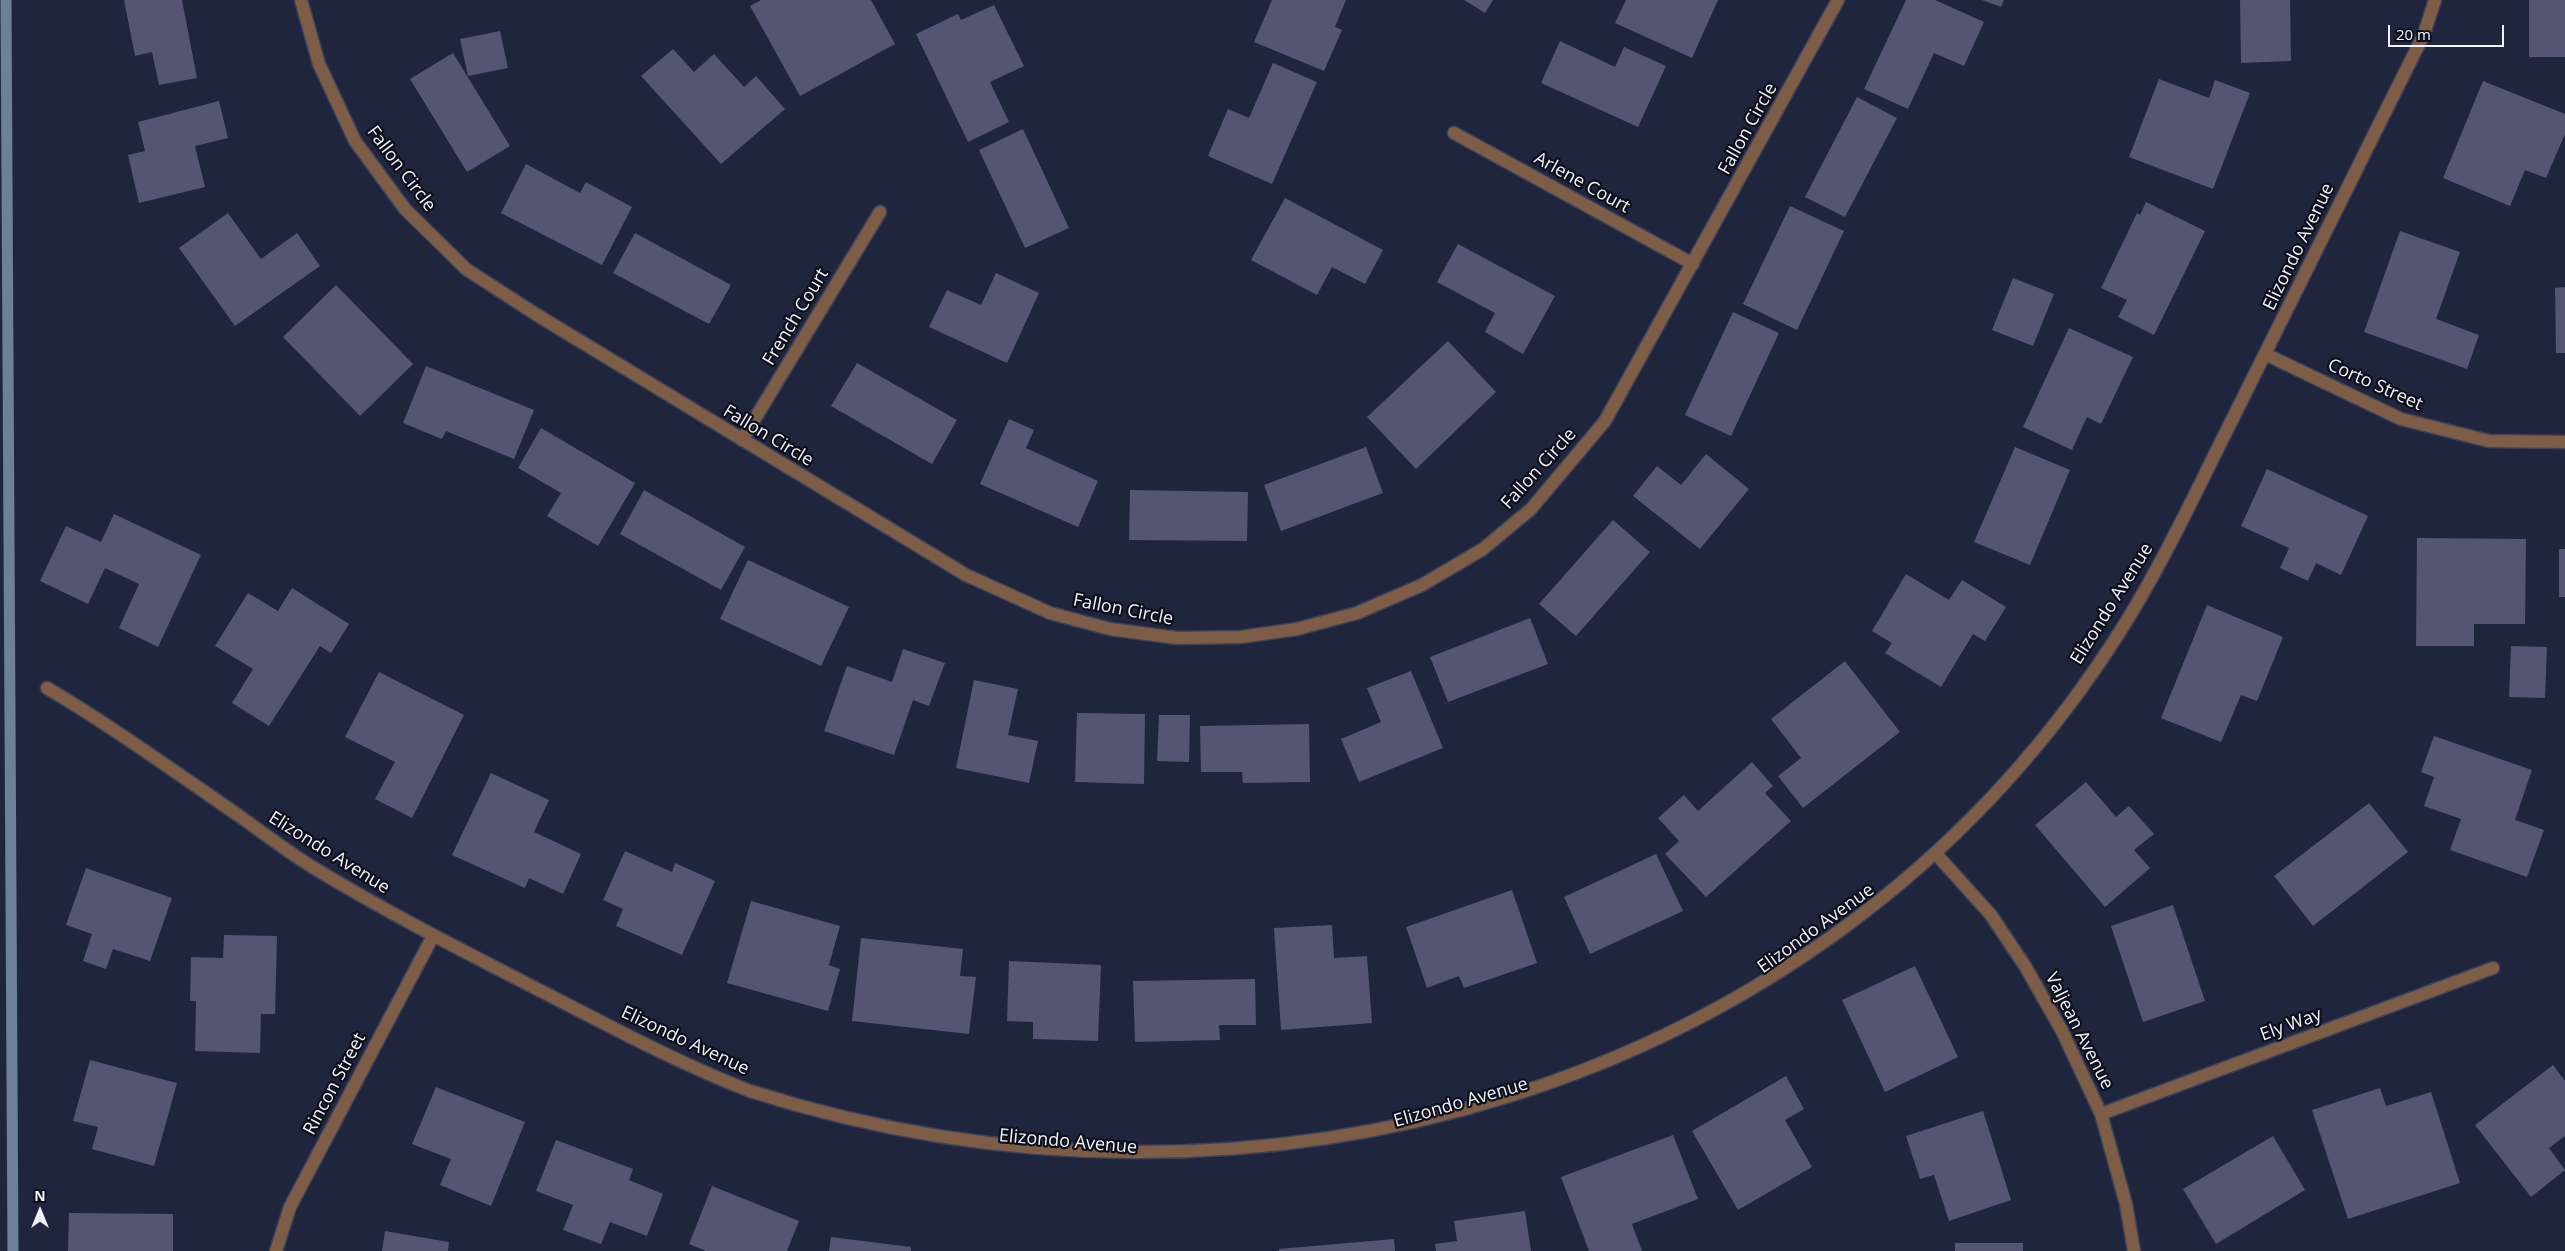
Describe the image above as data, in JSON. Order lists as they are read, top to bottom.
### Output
{
  "streets": {
    "street": [
      "Fallon Circle",
      "Arlene Court",
      "Elizondo Avenue",
      "French Court",
      "Corto Street",
      "Ely Way",
      "Valjean Avenue",
      "Rincon Street"
    ]
  },
  "crossings": [
    ["Fallon Circle", "Arlene Court"],
    ["Fallon Circle", "French Court"],
    ["Elizondo Avenue", "Corto Street"],
    ["Elizondo Avenue", "Valjean Avenue"],
    ["Elizondo Avenue", "Rincon Street"],
    ["Ely Way", "Valjean Avenue"]
  ],
  "scale_bar": "20 m",
  "north": "top"
}
